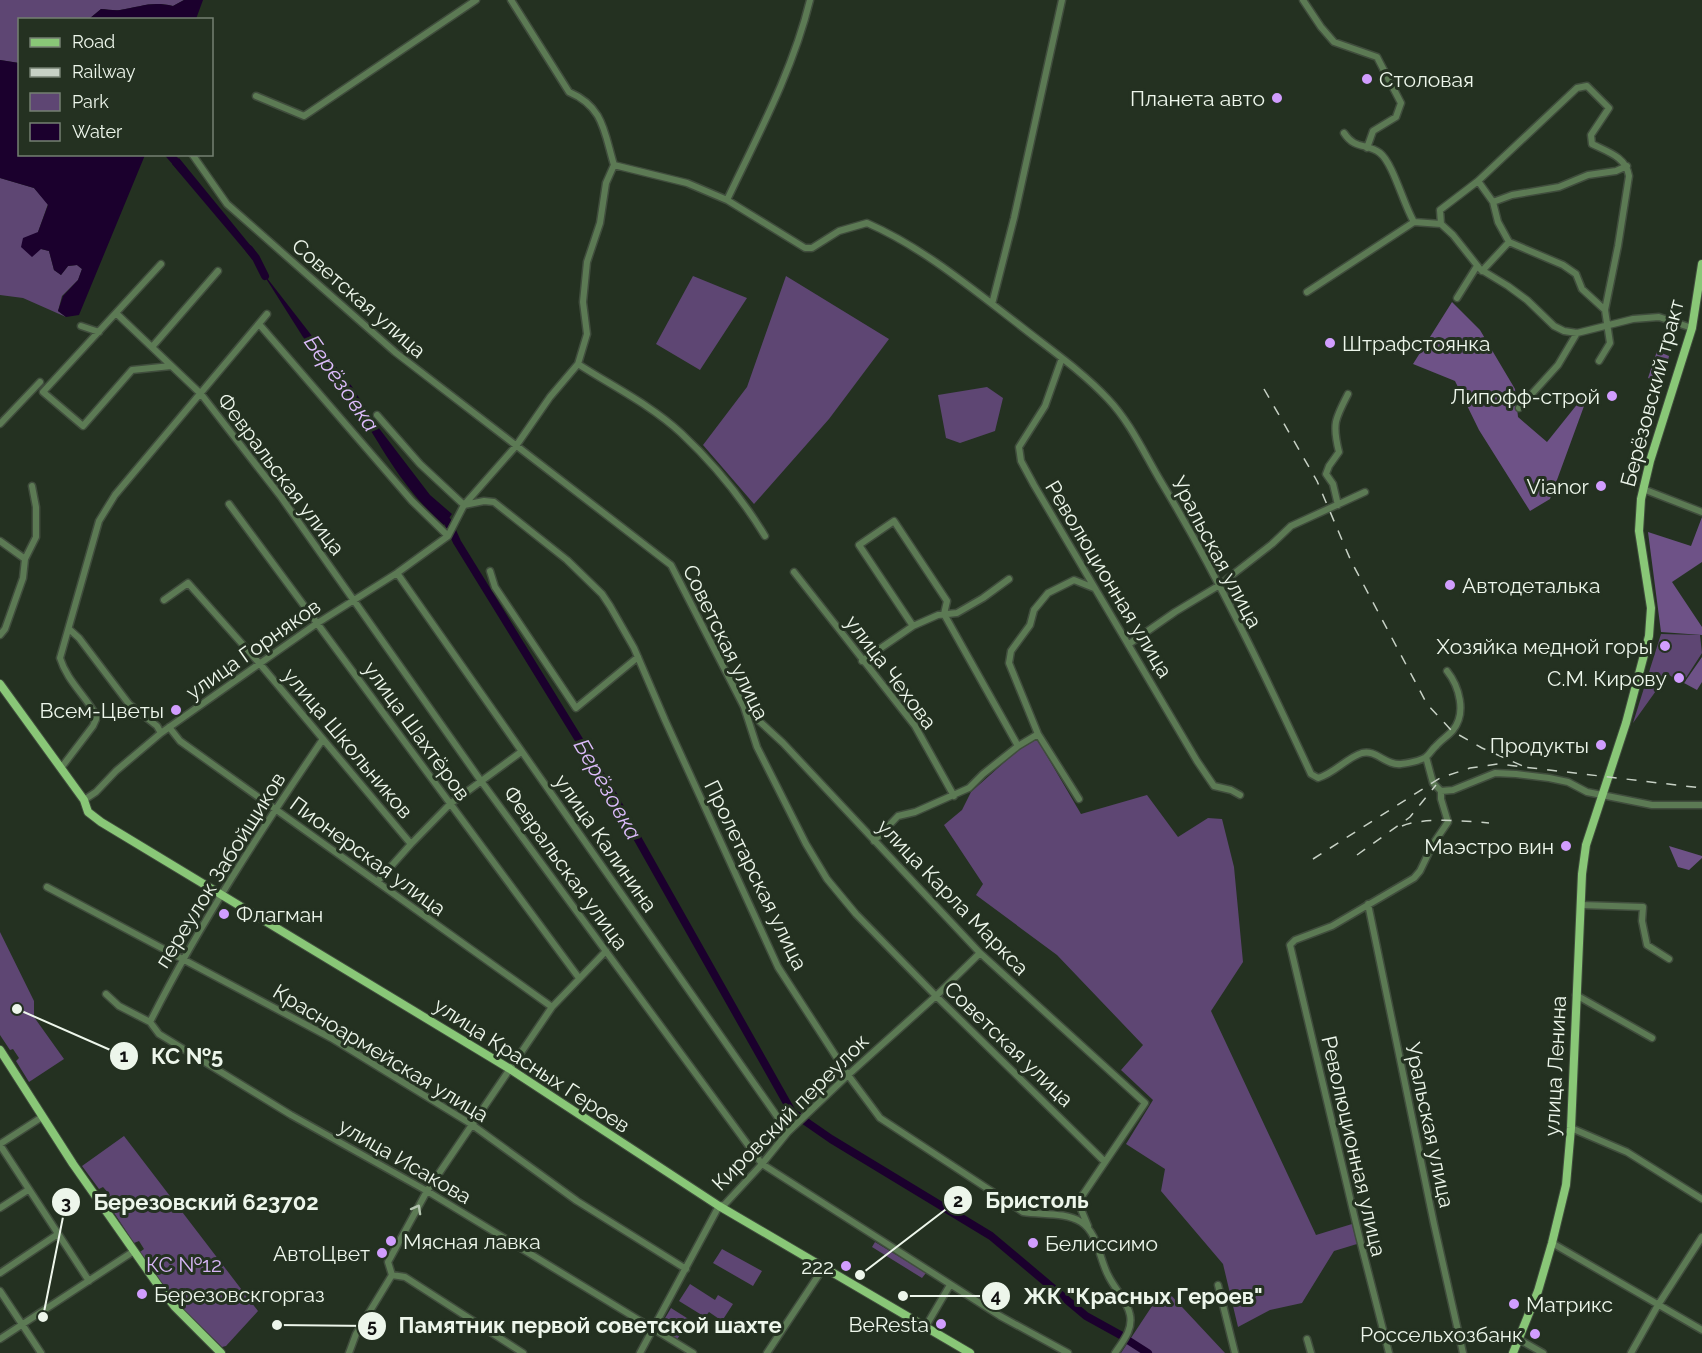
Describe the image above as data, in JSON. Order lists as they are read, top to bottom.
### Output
{
  "streets": {
    "main road": ["Берёзовский тракт", "улица Красных Героев", "улица Ленина"],
    "street": [
      "Советская улица",
      "Февральская улица",
      "Уральская улица",
      "Революционная улица",
      "улица Горняков",
      "улица Чехова",
      "улица Шахтёров",
      "улица Школьников",
      "улица Калинина",
      "Пионерская улица",
      "переулок Забойщиков",
      "Пролетарская улица",
      "улица Карла Маркса",
      "Красноармейская улица",
      "Кировский переулок",
      "улица Исакова"
    ]
  },
  "crossings": [
    ["Советская улица", "улица Карла Маркса"],
    ["Советская улица", "Кировский переулок"],
    ["Берёзовский тракт", "улица Ленина"],
    ["Февральская улица", "улица Горняков"],
    ["Февральская улица", "Кировский переулок"],
    ["Уральская улица", "Революционная улица"],
    ["улица Горняков", "улица Шахтёров"],
    ["улица Горняков", "улица Школьников"],
    ["улица Горняков", "улица Калинина"],
    ["улица Горняков", "Пионерская улица"],
    ["улица Горняков", "улица Красных Героев"],
    ["улица Школьников", "переулок Забойщиков"],
    ["улица Калинина", "Кировский переулок"],
    ["Пионерская улица", "переулок Забойщиков"],
    ["переулок Забойщиков", "Красноармейская улица"],
    ["переулок Забойщиков", "улица Красных Героев"],
    ["переулок Забойщиков", "улица Исакова"],
    ["Пролетарская улица", "Кировский переулок"],
    ["улица Карла Маркса", "Кировский переулок"],
    ["Красноармейская улица", "Кировский переулок"],
    ["улица Красных Героев", "Кировский переулок"],
    ["Кировский переулок", "улица Исакова"]
  ],
  "water": ["Берёзовка"],
  "parks": ["КС №12"],
  "places": [
    "Столовая",
    "Планета авто",
    "Штрафстоянка",
    "Липофф-строй",
    "Vianor",
    "Автодеталька",
    "Хозяйка медной горы",
    "С.М. Кирову",
    "Всем-Цветы",
    "Продукты",
    "Маэстро вин",
    "Флагман",
    "КС №5",
    "Мясная лавка",
    "Белиссимо",
    "АвтоЦвет",
    "222",
    "Бристоль",
    "Березовскгоргаз",
    "ЖК \"Красных Героев\"",
    "Матрикс",
    "Березовский 623702",
    "BeResta",
    "Памятник первой советской шахте",
    "Россельхозбанк"
  ],
  "legend": [
    "Road",
    "Railway",
    "Park",
    "Water"
  ]
}
